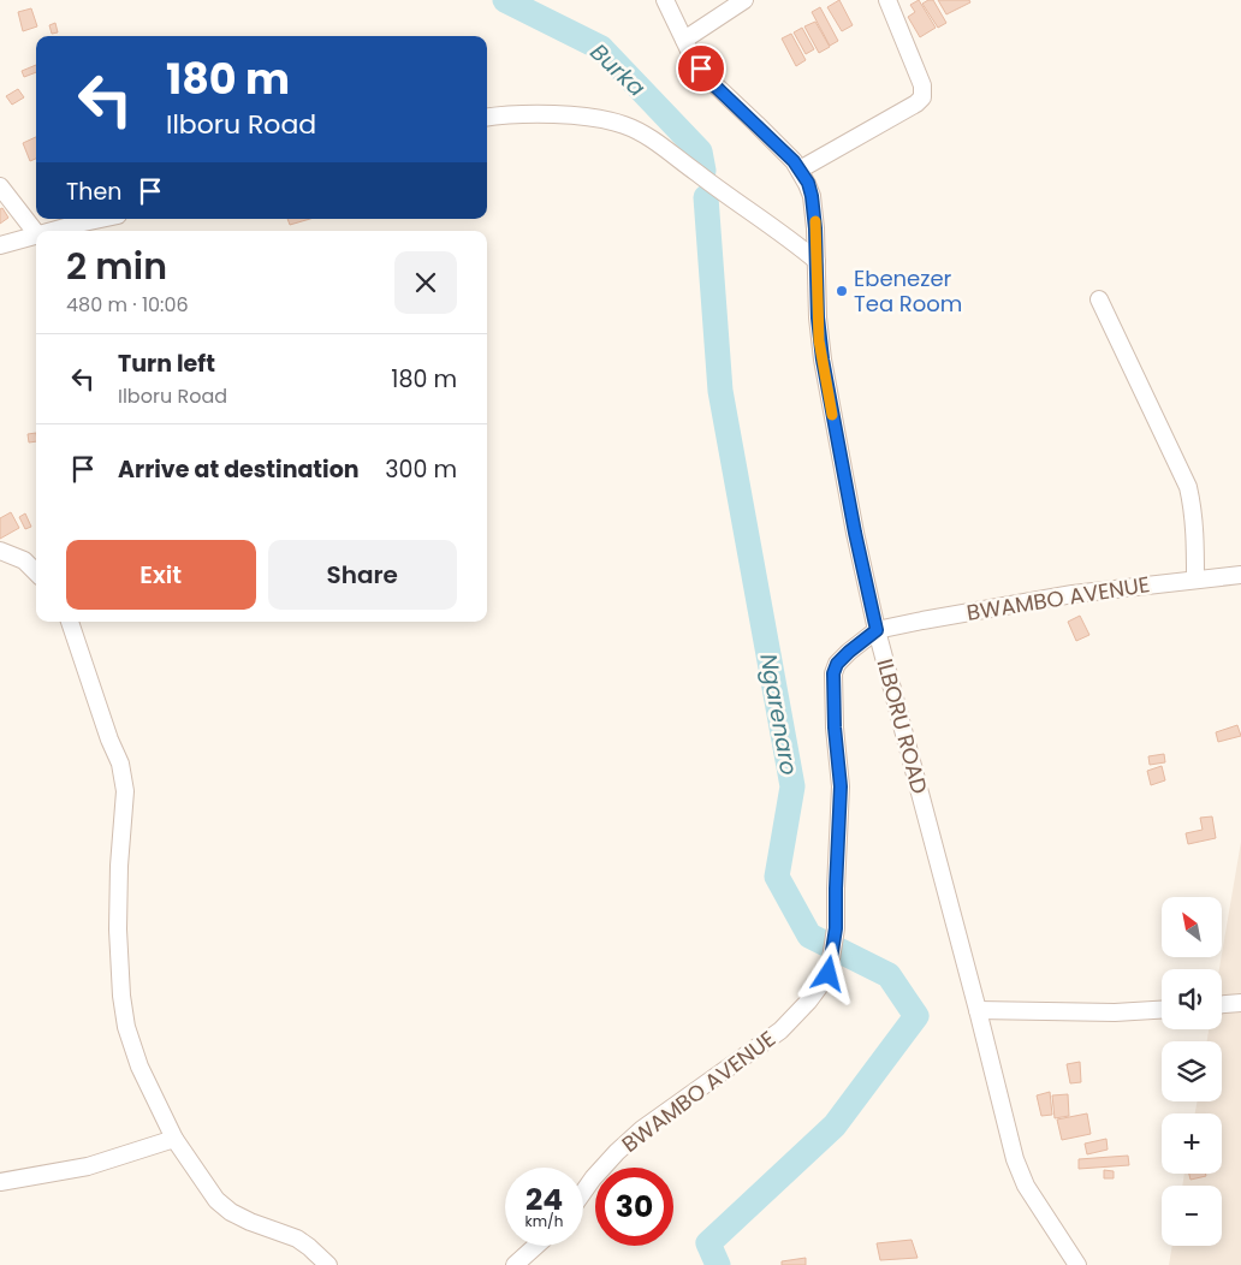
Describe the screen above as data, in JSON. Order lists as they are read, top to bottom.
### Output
{
  "streets": {
    "street": ["BWAMBO AVENUE", "ILBORU ROAD"]
  },
  "crossings": [
    ["BWAMBO AVENUE", "ILBORU ROAD"]
  ],
  "water": ["Burka", "Ngarenaro"],
  "places": ["Ebenezer Tea Room"],
  "north": "top left",
  "page": {
    "turn": ["180 m", "Ilboru Road"],
    "then": "Then",
    "heading": ["2 min", "480 m · 10:06"],
    "list": [
      {
        "name": "Turn left",
        "note": "Ilboru Road",
        "value": "180 m"
      },
      {
        "name": "Arrive at destination",
        "value": "300 m"
      }
    ],
    "buttons": ["Exit", "Share"],
    "map_buttons": ["+", "−"],
    "speed": "24 km/h",
    "limit": "30"
  }
}
